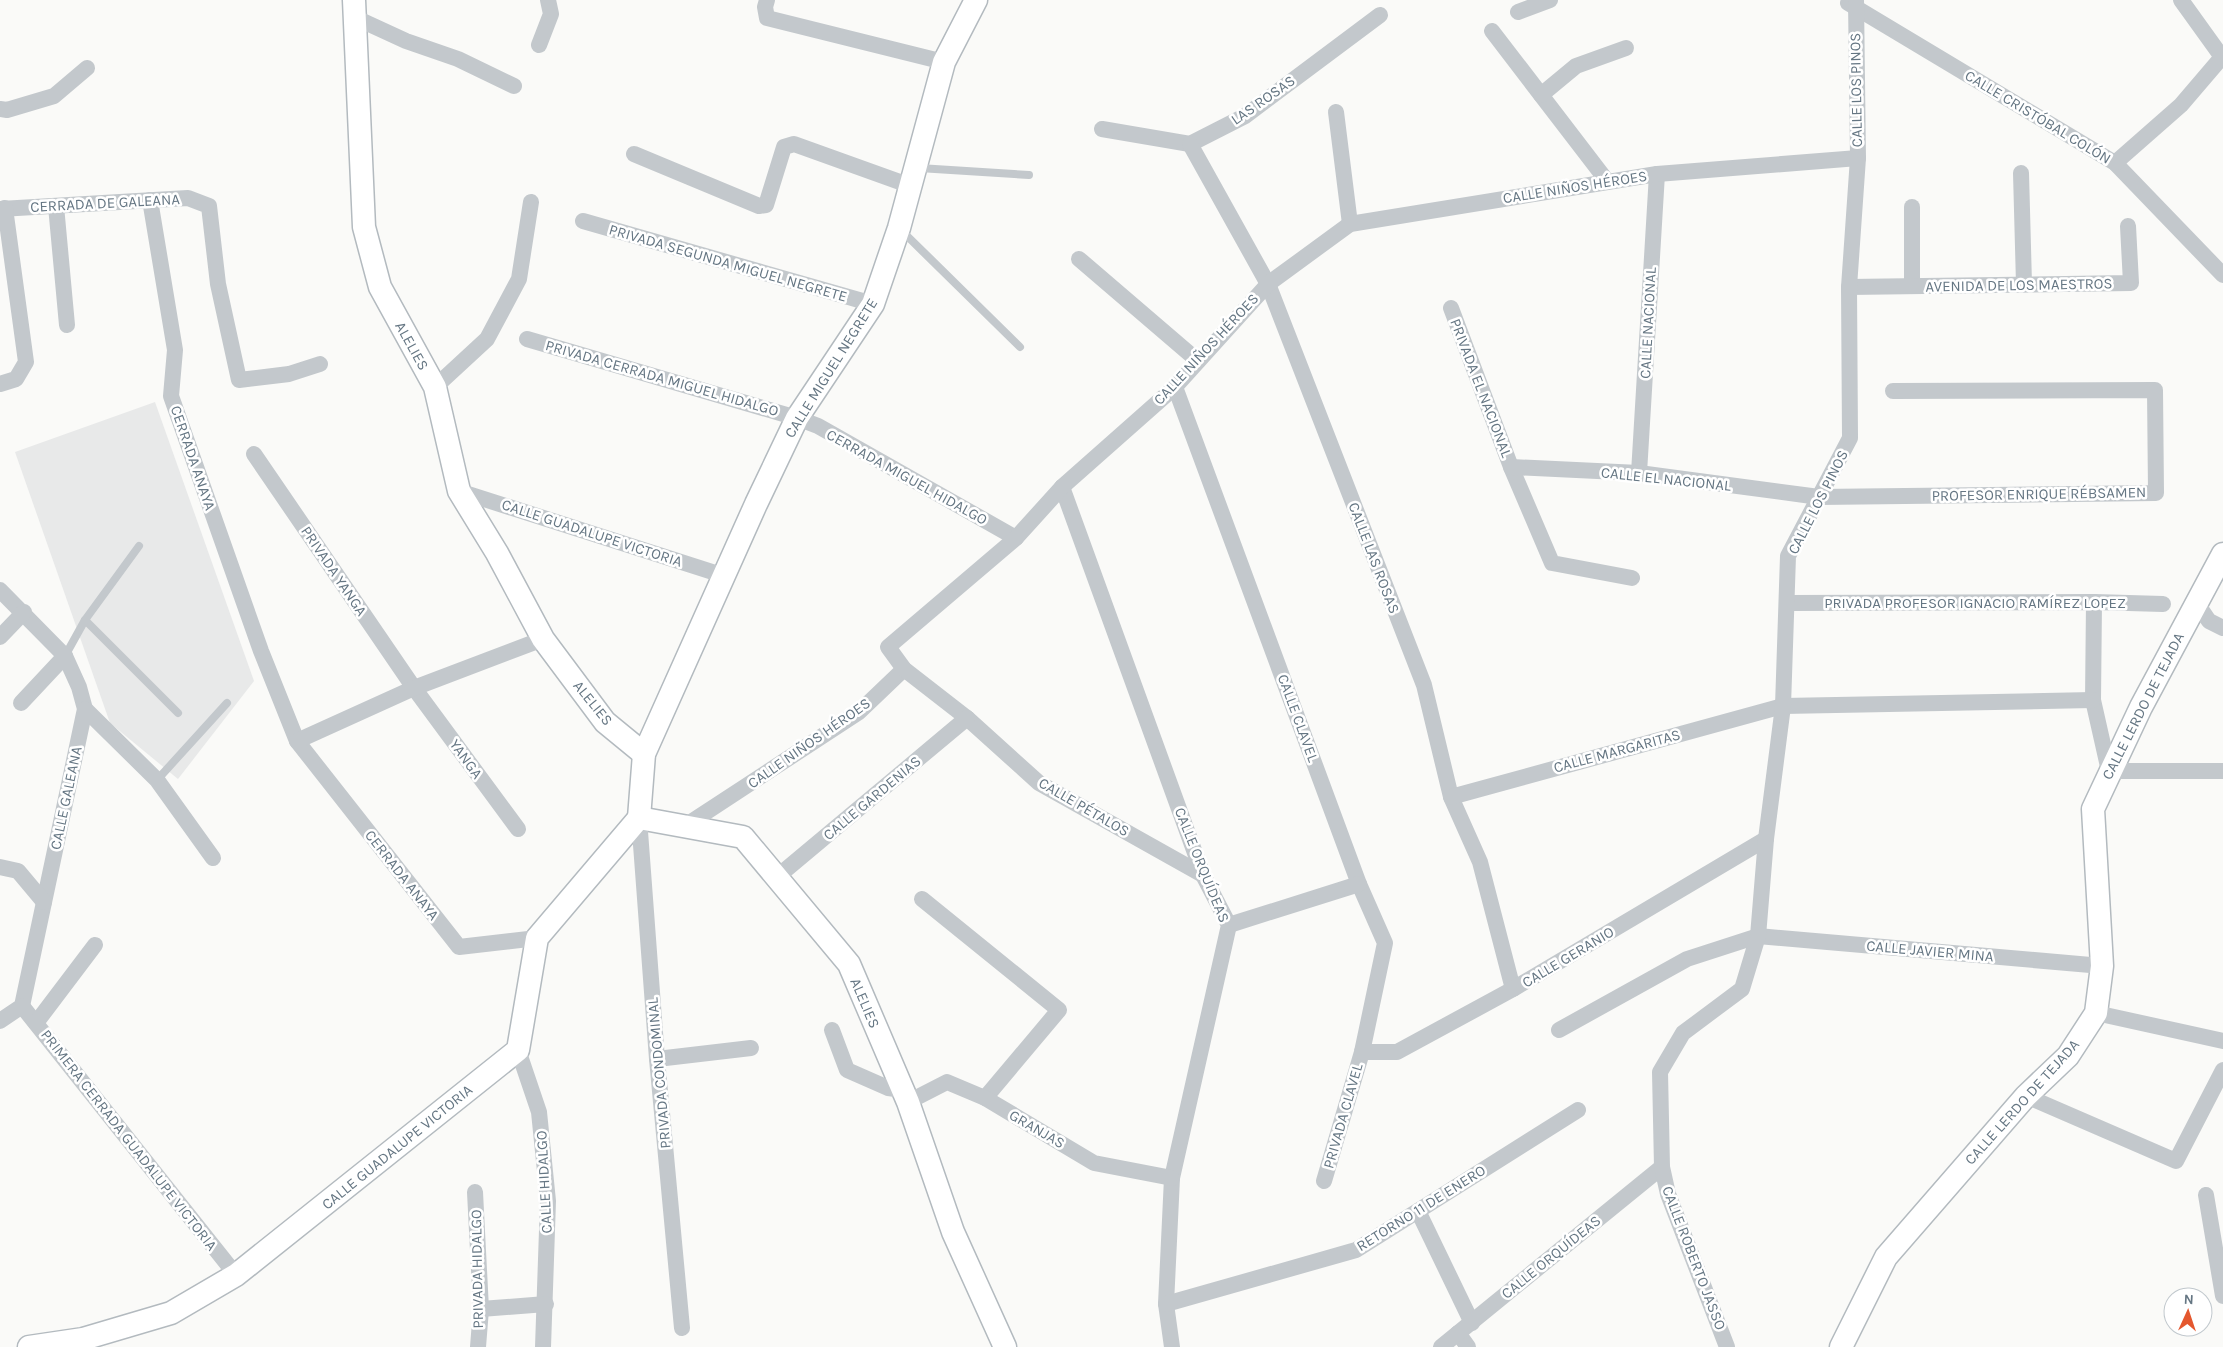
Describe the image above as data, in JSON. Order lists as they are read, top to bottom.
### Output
{
  "streets": {
    "street": [
      "CALLE LOS PINOS",
      "LAS ROSAS",
      "CALLE CRISTÓBAL COLÓN",
      "CALLE NIÑOS HÉROES",
      "CERRADA DE GALEANA",
      "PRIVADA SEGUNDA MIGUEL NEGRETE",
      "AVENIDA DE LOS MAESTROS",
      "CALLE NACIONAL",
      "ALELIES",
      "CALLE MIGUEL NEGRETE",
      "PRIVADA CERRADA MIGUEL HIDALGO",
      "PRIVADA EL NACIONAL",
      "CERRADA ANAYA",
      "CERRADA MIGUEL HIDALGO",
      "CALLE EL NACIONAL",
      "PROFESOR ENRIQUE RÉBSAMEN",
      "CALLE GUADALUPE VICTORIA",
      "CALLE LAS ROSAS",
      "PRIVADA YANGA",
      "PRIVADA PROFESOR IGNACIO RAMÍREZ LOPEZ",
      "CALLE LERDO DE TEJADA",
      "CALLE CLAVEL",
      "CALLE MARGARITAS",
      "YANGA",
      "CALLE GALEANA",
      "CALLE GARDENIAS",
      "CALLE PÉTALOS",
      "CALLE ORQUÍDEAS",
      "CALLE JAVIER MINA",
      "CALLE GERANIO",
      "PRIVADA CONDOMINAL",
      "PRIVADA CLAVEL",
      "GRANJAS",
      "PRIMERA CERRADA GUADALUPE VICTORIA",
      "CALLE HIDALGO",
      "RETORNO 11 DE ENERO",
      "CALLE ROBERTO JASSO",
      "PRIVADA HIDALGO"
    ]
  },
  "crossings": [
    ["CALLE LOS PINOS", "CALLE CRISTÓBAL COLÓN"],
    ["CALLE LOS PINOS", "CALLE NIÑOS HÉROES"],
    ["CALLE LOS PINOS", "AVENIDA DE LOS MAESTROS"],
    ["CALLE LOS PINOS", "CALLE EL NACIONAL"],
    ["CALLE LOS PINOS", "PROFESOR ENRIQUE RÉBSAMEN"],
    ["CALLE LOS PINOS", "PRIVADA PROFESOR IGNACIO RAMÍREZ LOPEZ"],
    ["CALLE LOS PINOS", "CALLE MARGARITAS"],
    ["CALLE LOS PINOS", "CALLE JAVIER MINA"],
    ["CALLE LOS PINOS", "CALLE GERANIO"],
    ["CALLE LOS PINOS", "CALLE ROBERTO JASSO"],
    ["LAS ROSAS", "CALLE LAS ROSAS"],
    ["CALLE NIÑOS HÉROES", "CALLE NACIONAL"],
    ["CALLE NIÑOS HÉROES", "ALELIES"],
    ["CALLE NIÑOS HÉROES", "CERRADA MIGUEL HIDALGO"],
    ["CALLE NIÑOS HÉROES", "CALLE LAS ROSAS"],
    ["CALLE NIÑOS HÉROES", "CALLE CLAVEL"],
    ["CALLE NIÑOS HÉROES", "CALLE PÉTALOS"],
    ["CALLE NIÑOS HÉROES", "CALLE ORQUÍDEAS"],
    ["CERRADA DE GALEANA", "CERRADA ANAYA"],
    ["PRIVADA SEGUNDA MIGUEL NEGRETE", "CALLE MIGUEL NEGRETE"],
    ["CALLE NACIONAL", "CALLE EL NACIONAL"],
    ["ALELIES", "CALLE MIGUEL NEGRETE"],
    ["ALELIES", "CALLE GUADALUPE VICTORIA"],
    ["ALELIES", "CALLE GARDENIAS"],
    ["ALELIES", "PRIVADA CONDOMINAL"],
    ["ALELIES", "GRANJAS"],
    ["CALLE MIGUEL NEGRETE", "PRIVADA CERRADA MIGUEL HIDALGO"],
    ["CALLE MIGUEL NEGRETE", "CERRADA MIGUEL HIDALGO"],
    ["CALLE MIGUEL NEGRETE", "CALLE GUADALUPE VICTORIA"],
    ["PRIVADA CERRADA MIGUEL HIDALGO", "CERRADA MIGUEL HIDALGO"],
    ["PRIVADA EL NACIONAL", "CALLE EL NACIONAL"],
    ["CALLE EL NACIONAL", "PROFESOR ENRIQUE RÉBSAMEN"],
    ["CALLE GUADALUPE VICTORIA", "PRIMERA CERRADA GUADALUPE VICTORIA"],
    ["CALLE GUADALUPE VICTORIA", "CALLE HIDALGO"],
    ["CALLE LAS ROSAS", "CALLE MARGARITAS"],
    ["CALLE LAS ROSAS", "CALLE GERANIO"],
    ["PRIVADA YANGA", "YANGA"],
    ["CALLE LERDO DE TEJADA", "CALLE JAVIER MINA"],
    ["CALLE CLAVEL", "CALLE GERANIO"],
    ["CALLE CLAVEL", "PRIVADA CLAVEL"],
    ["CALLE GALEANA", "PRIMERA CERRADA GUADALUPE VICTORIA"],
    ["CALLE GARDENIAS", "CALLE PÉTALOS"],
    ["CALLE PÉTALOS", "CALLE ORQUÍDEAS"],
    ["CALLE ORQUÍDEAS", "GRANJAS"],
    ["CALLE ORQUÍDEAS", "RETORNO 11 DE ENERO"],
    ["CALLE ORQUÍDEAS", "CALLE ROBERTO JASSO"],
    ["CALLE JAVIER MINA", "CALLE ROBERTO JASSO"],
    ["CALLE GERANIO", "PRIVADA CLAVEL"]
  ],
  "north": "top"
}
